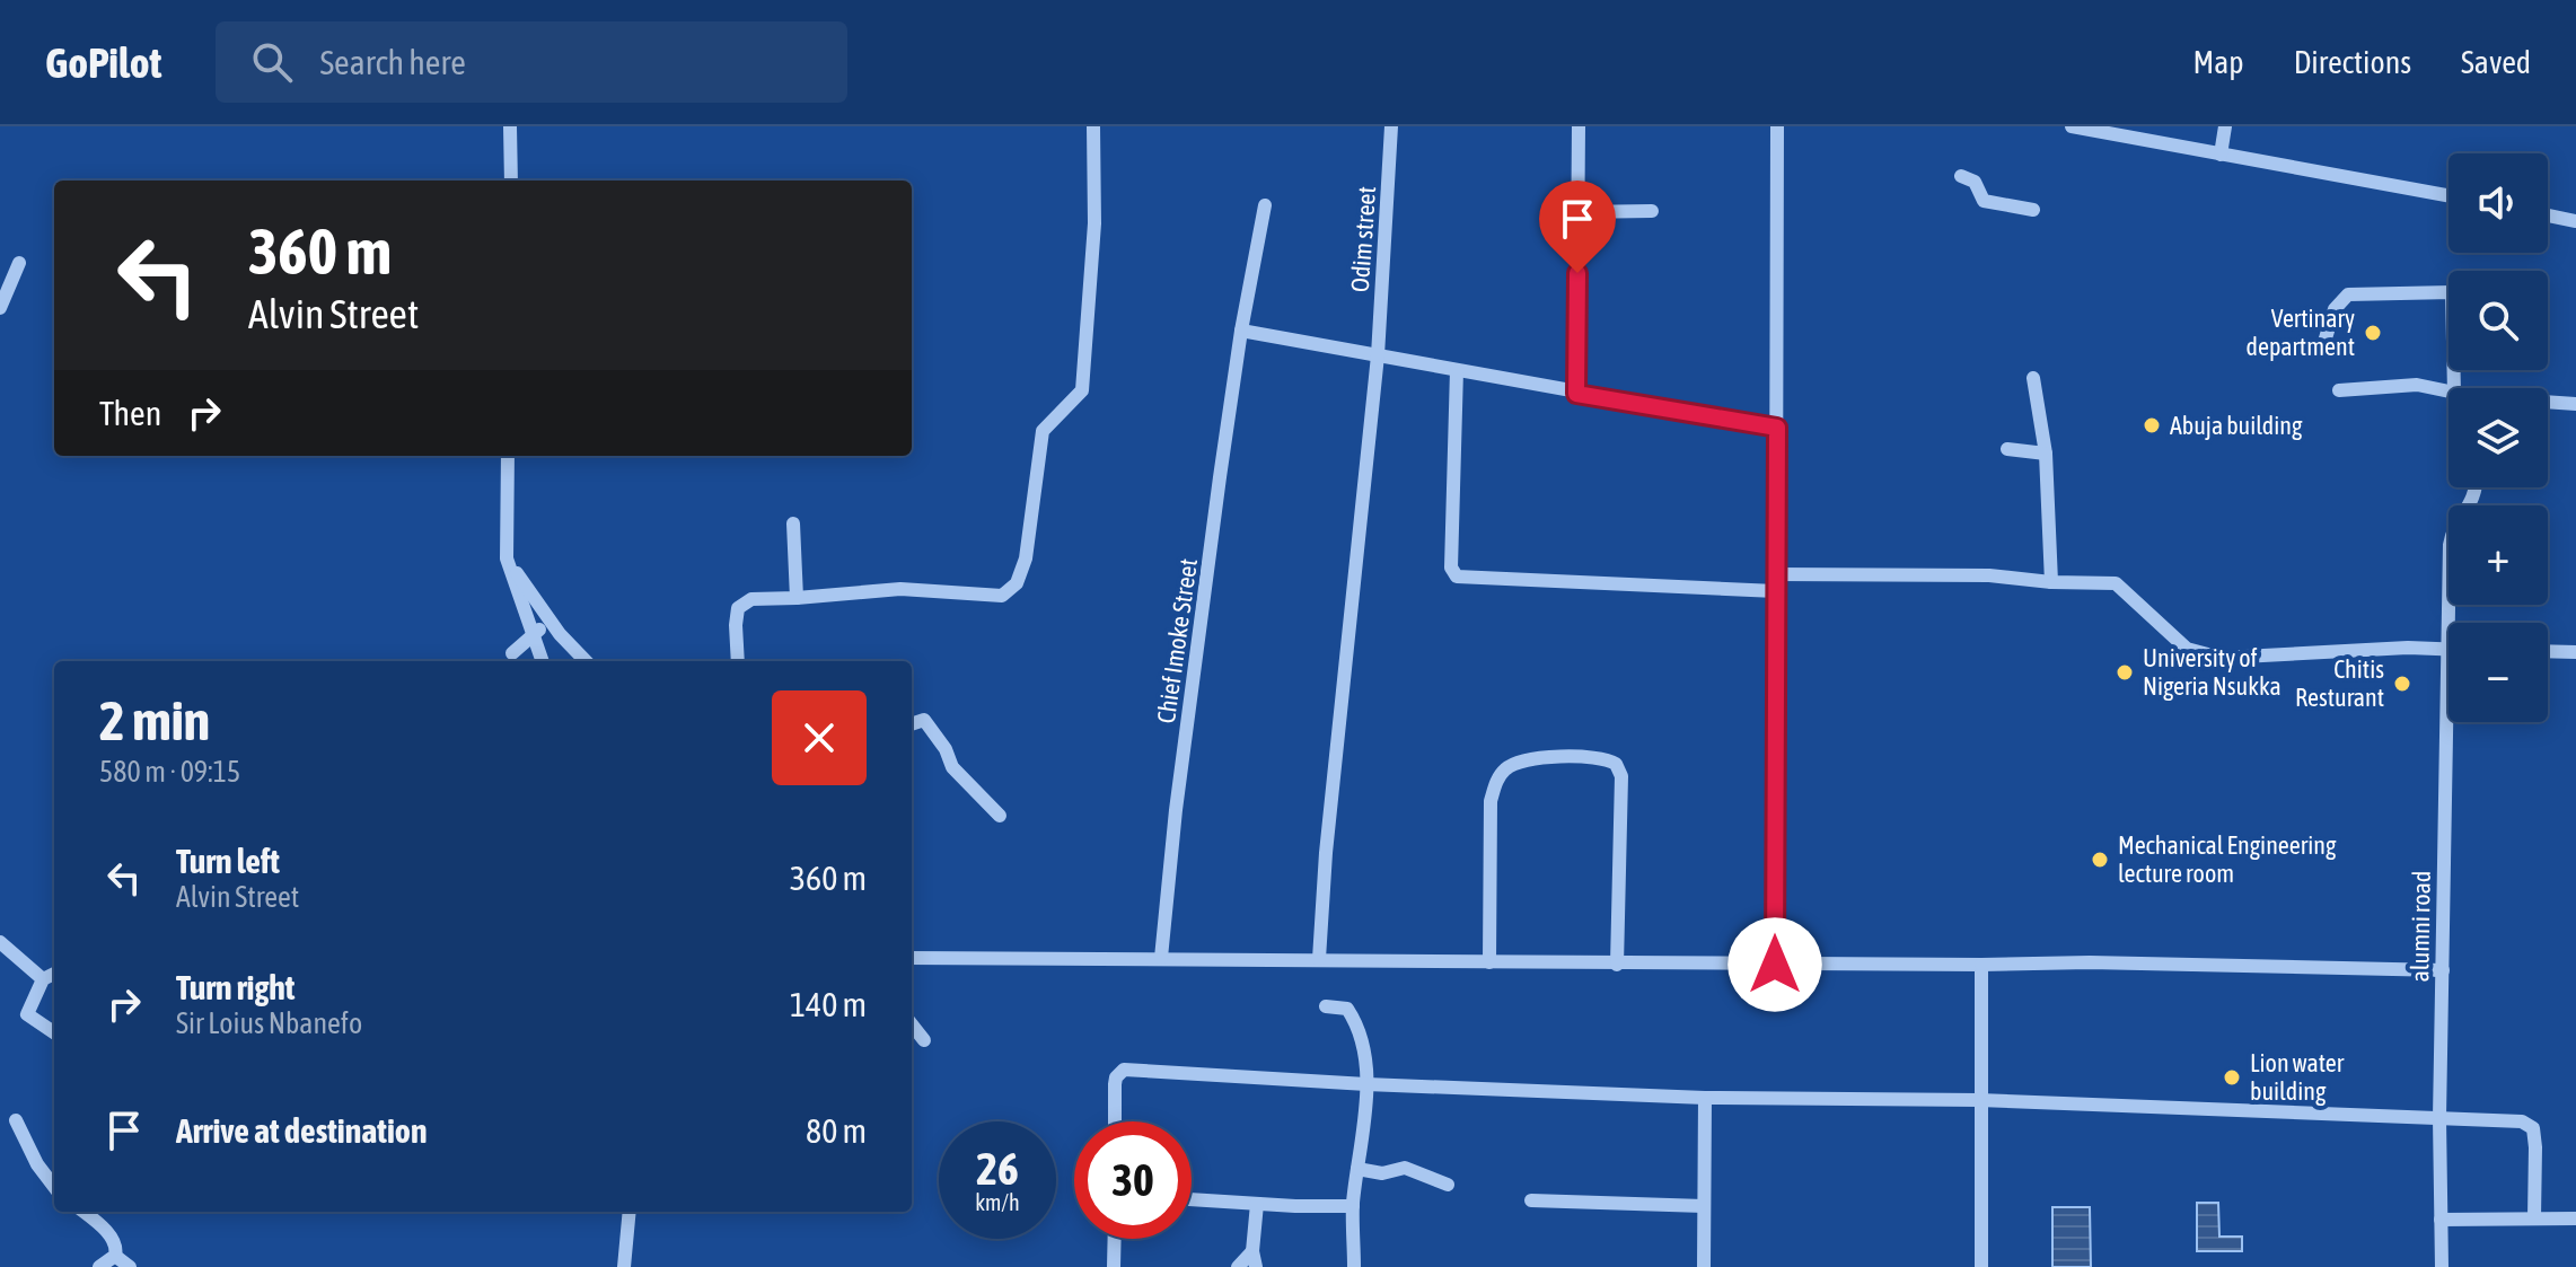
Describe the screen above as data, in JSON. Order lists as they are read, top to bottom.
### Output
{
  "streets": {
    "street": ["Odim street", "Chief Imoke Street", "alumni road"]
  },
  "places": [
    "Vertinary department",
    "Abuja building",
    "University of Nigeria Nsukka",
    "Chitis Resturant",
    "Mechanical Engineering lecture room",
    "Lion water building"
  ],
  "page": {
    "header": "GoPilot",
    "search": "Search here",
    "nav": ["Map", "Directions", "Saved"],
    "map_buttons": ["+", "−"],
    "turn": ["360 m", "Alvin Street"],
    "then": "Then",
    "heading": ["2 min", "580 m · 09:15"],
    "list": [
      {
        "name": "Turn left",
        "note": "Alvin Street",
        "value": "360 m"
      },
      {
        "name": "Turn right",
        "note": "Sir Loius Nbanefo",
        "value": "140 m"
      },
      {
        "name": "Arrive at destination",
        "value": "80 m"
      }
    ],
    "speed": "26 km/h",
    "limit": "30"
  }
}
